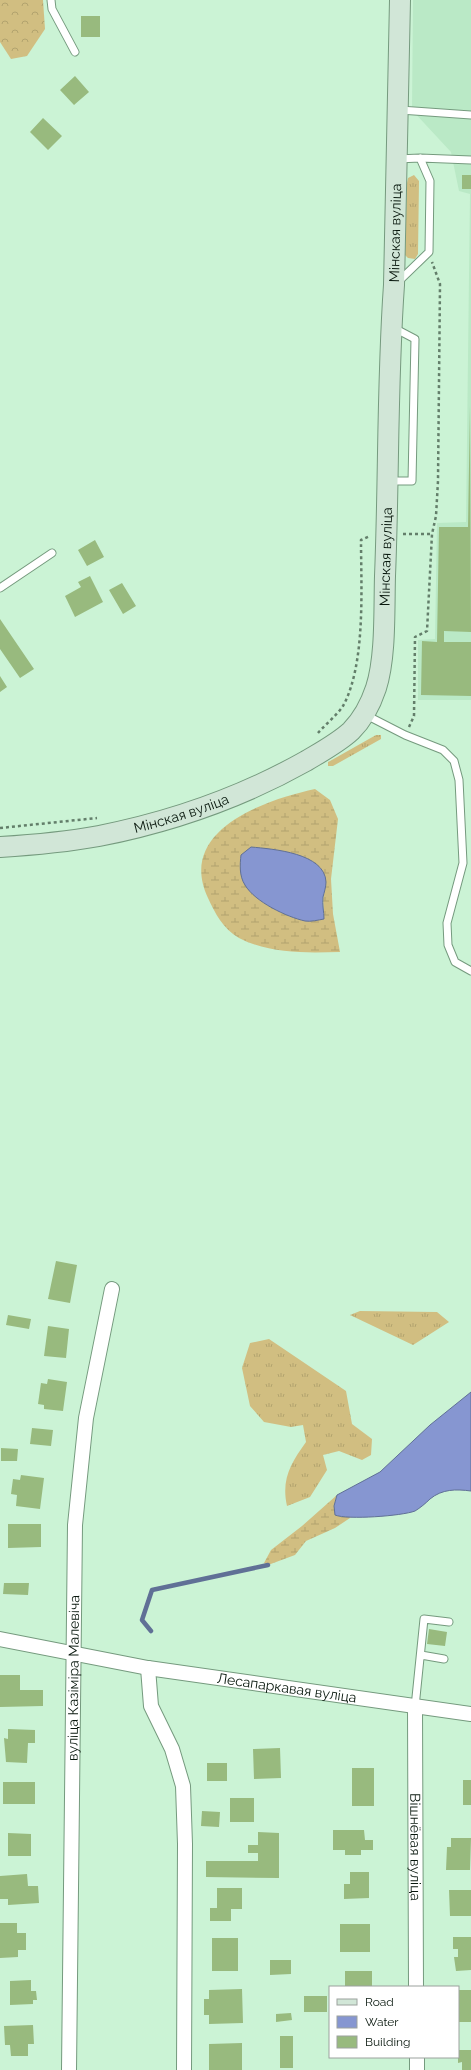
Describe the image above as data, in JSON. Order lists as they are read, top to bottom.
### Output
{
  "streets": {
    "main road": ["Мінская вуліца"],
    "street": ["вуліца Казіміра Малевіча", "Лесапаркавая вуліца", "Вішнёвая вуліца"]
  },
  "crossings": [
    ["вуліца Казіміра Малевіча", "Лесапаркавая вуліца"],
    ["Лесапаркавая вуліца", "Вішнёвая вуліца"]
  ],
  "legend": ["Road", "Water", "Building"]
}
